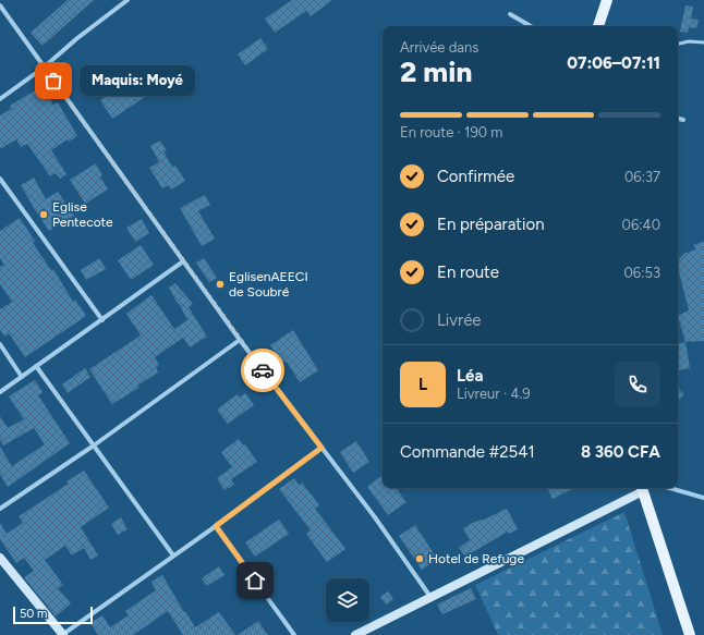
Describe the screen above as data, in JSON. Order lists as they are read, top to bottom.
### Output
{
  "places": [
    "Maquis: Moyé",
    "Eglise Pentecote",
    "EglisenAEECI de Soubré",
    "Hotel de Refuge"
  ],
  "scale_bar": "50 m",
  "page": {
    "heading": ["2 min", "Arrivée dans", "07:06–07:11"],
    "panel": [
      "Léa",
      "Livreur · 4.9",
      "Commande #2541",
      "8 360 CFA"
    ],
    "bubble": "Maquis: Moyé",
    "bar": "En route · 190 m",
    "list": [
      ["Confirmée", "06:37"],
      ["En préparation", "06:40"],
      ["En route", "06:53"],
      "Livrée"
    ],
    "round": "L",
    "scale": "50 m"
  }
}
